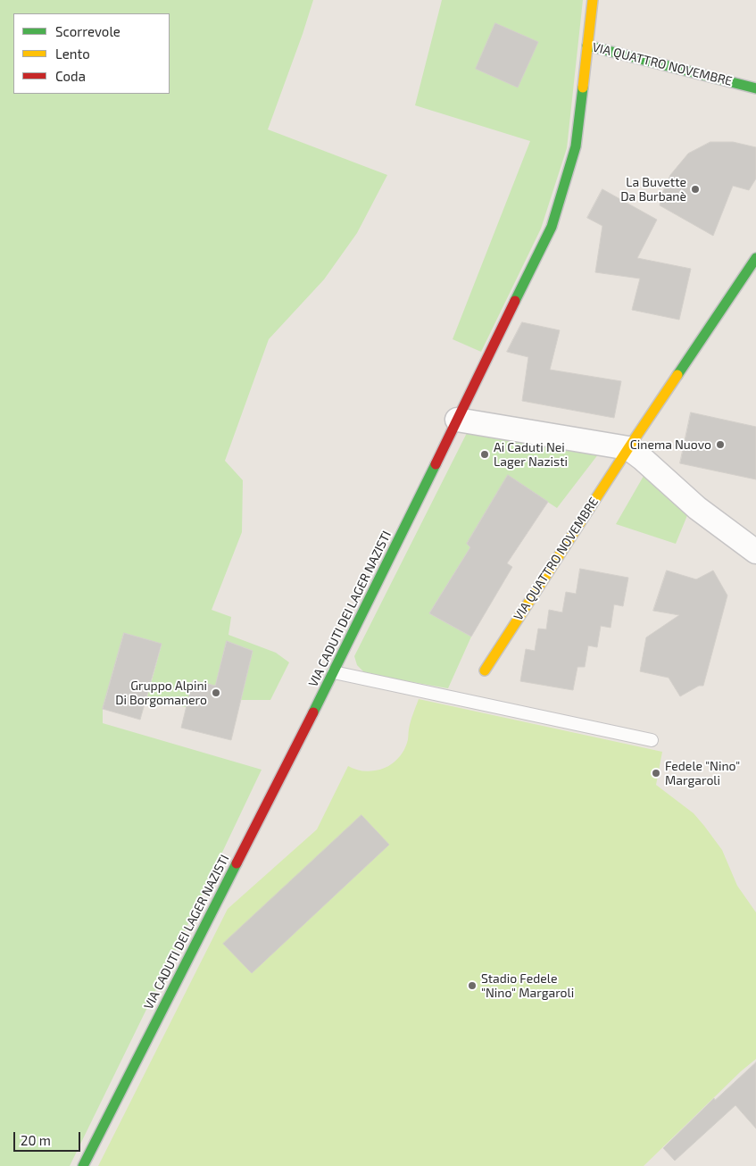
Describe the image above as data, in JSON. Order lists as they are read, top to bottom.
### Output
{
  "streets": {
    "main road": ["VIA QUATTRO NOVEMBRE", "VIA CADUTI DEI LAGER NAZISTI"]
  },
  "crossings": [
    ["VIA QUATTRO NOVEMBRE", "VIA CADUTI DEI LAGER NAZISTI"]
  ],
  "places": [
    "La Buvette Da Burbanè",
    "Cinema Nuovo",
    "Ai Caduti Nei Lager Nazisti",
    "Gruppo Alpini Di Borgomanero",
    "Fedele \"Nino\" Margaroli",
    "Stadio Fedele \"Nino\" Margaroli"
  ],
  "legend": ["Scorrevole", "Lento", "Coda"],
  "scale_bar": "20 m"
}
